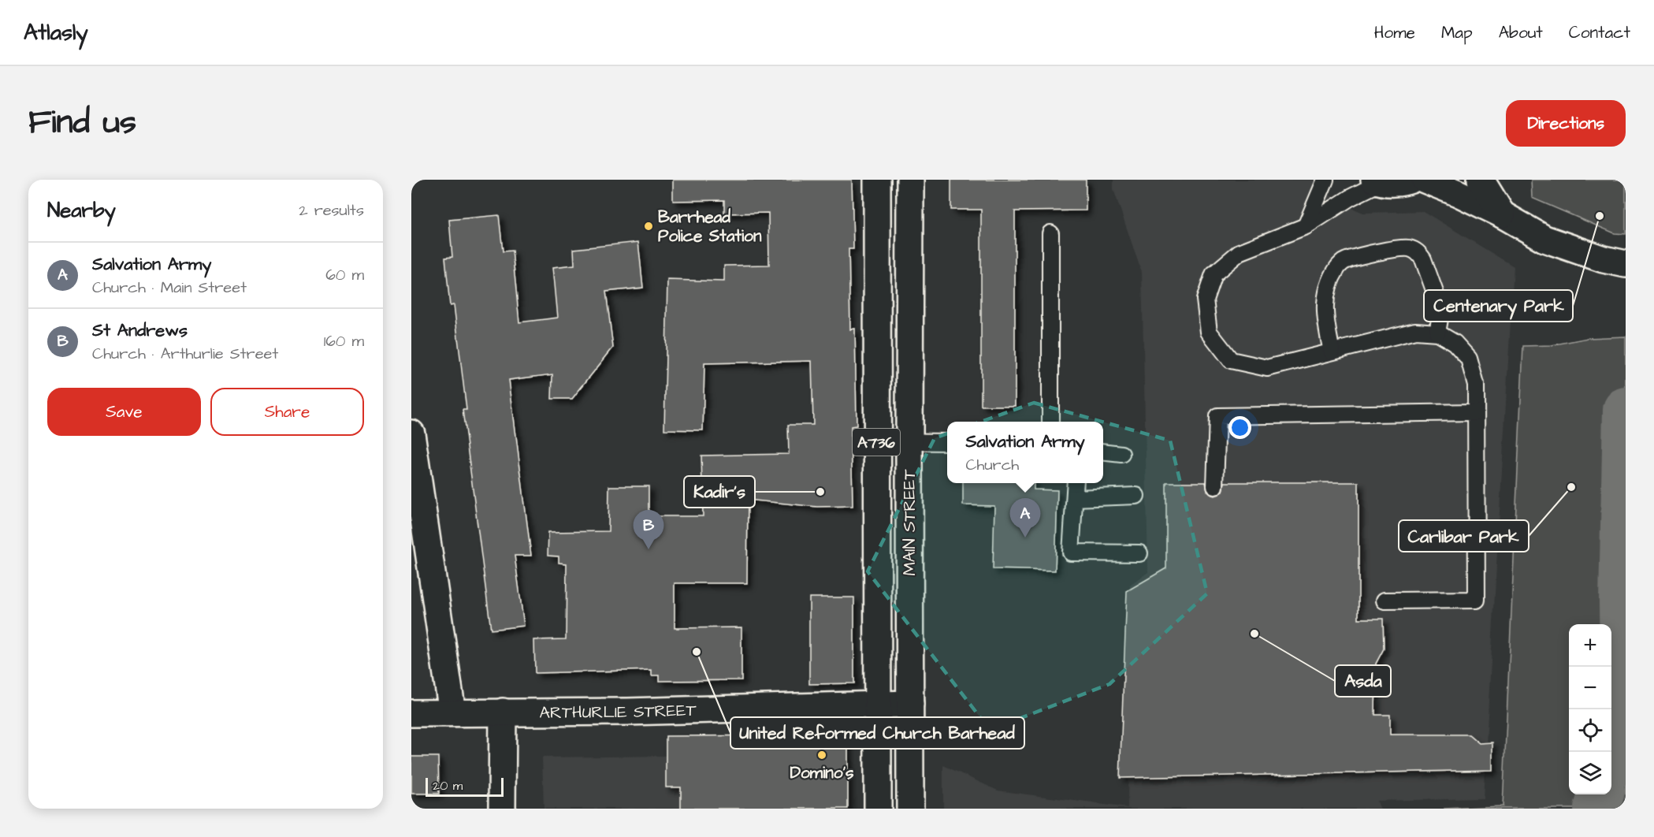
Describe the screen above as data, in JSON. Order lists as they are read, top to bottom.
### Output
{
  "streets": {
    "main road": ["A736", "MAIN STREET", "ARTHURLIE STREET"]
  },
  "crossings": [
    ["MAIN STREET", "ARTHURLIE STREET"]
  ],
  "places": [
    "Centenary Park",
    "Barrhead Police Station",
    "Carlibar Park",
    "Kadir's",
    "Asda",
    "United Reformed Church Barhead",
    "Domino's"
  ],
  "scale_bar": "20 m",
  "page": {
    "header": "Atlasly",
    "nav": [
      "Home",
      "Map",
      "About",
      "Contact"
    ],
    "title": "Find us",
    "buttons": [
      "Directions",
      ["Save", "Share"]
    ],
    "heading": ["Nearby", "2 results"],
    "list": [
      {
        "mark": "A",
        "name": "Salvation Army",
        "note": "Church · Main Street",
        "value": "60 m"
      },
      {
        "mark": "B",
        "name": "St Andrews",
        "note": "Church · Arthurlie Street",
        "value": "160 m"
      }
    ],
    "popup": ["Salvation Army", "Church"],
    "pins": ["A", "B"],
    "map_buttons": ["+", "−"],
    "scale": "20 m"
  }
}
